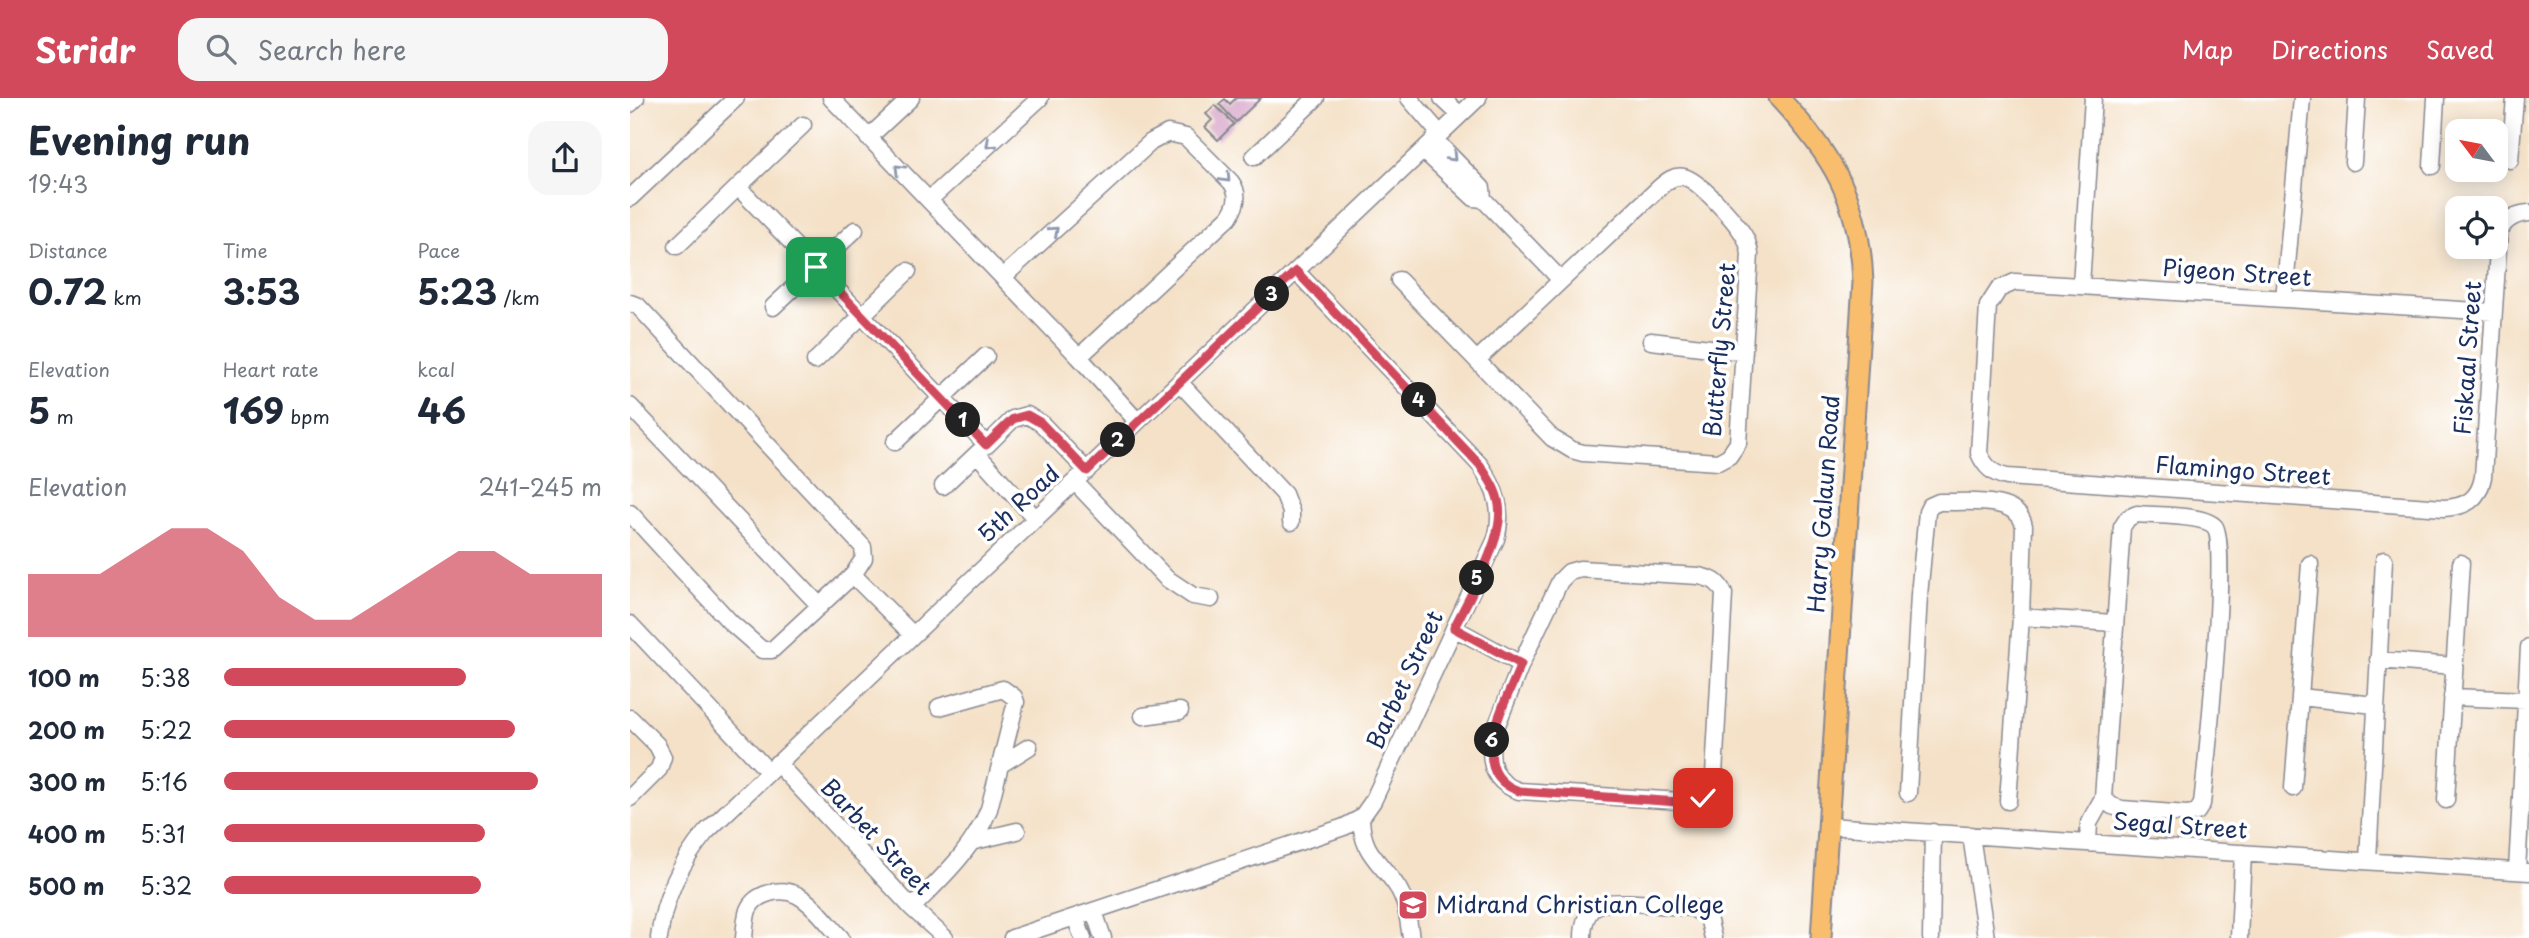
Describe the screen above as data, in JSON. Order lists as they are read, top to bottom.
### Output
{
  "streets": {
    "main road": ["Harry Galaun Road"],
    "street": [
      "Pigeon Street",
      "Butterfly Street",
      "Fiskaal Street",
      "Flamingo Street",
      "5th Road",
      "Barbet Street",
      "Segal Street"
    ]
  },
  "crossings": [
    ["Pigeon Street", "Fiskaal Street"],
    ["Pigeon Street", "Flamingo Street"],
    ["Fiskaal Street", "Flamingo Street"],
    ["5th Road", "Barbet Street"],
    ["Harry Galaun Road", "Segal Street"]
  ],
  "places": {
    "school or university": ["Midrand Christian College"]
  },
  "north": "top left",
  "page": {
    "header": "Stridr",
    "search": "Search here",
    "nav": ["Map", "Directions", "Saved"],
    "heading": ["Evening run", "19:43"],
    "stats": [
      ["Distance", "0.72 km"],
      ["Time", "3:53"],
      ["Pace", "5:23 /km"],
      ["Elevation", "5 m"],
      ["Heart rate", "169 bpm"],
      ["kcal", "46"]
    ],
    "pins": [
      "3",
      "4",
      "1",
      "2",
      "5",
      "6"
    ],
    "chart": ["Elevation", "241–245 m"],
    "list": [
      {
        "name": "100 m",
        "note": "5:38"
      },
      {
        "name": "200 m",
        "note": "5:22"
      },
      {
        "name": "300 m",
        "note": "5:16"
      },
      {
        "name": "400 m",
        "note": "5:31"
      },
      {
        "name": "500 m",
        "note": "5:32"
      }
    ]
  }
}
